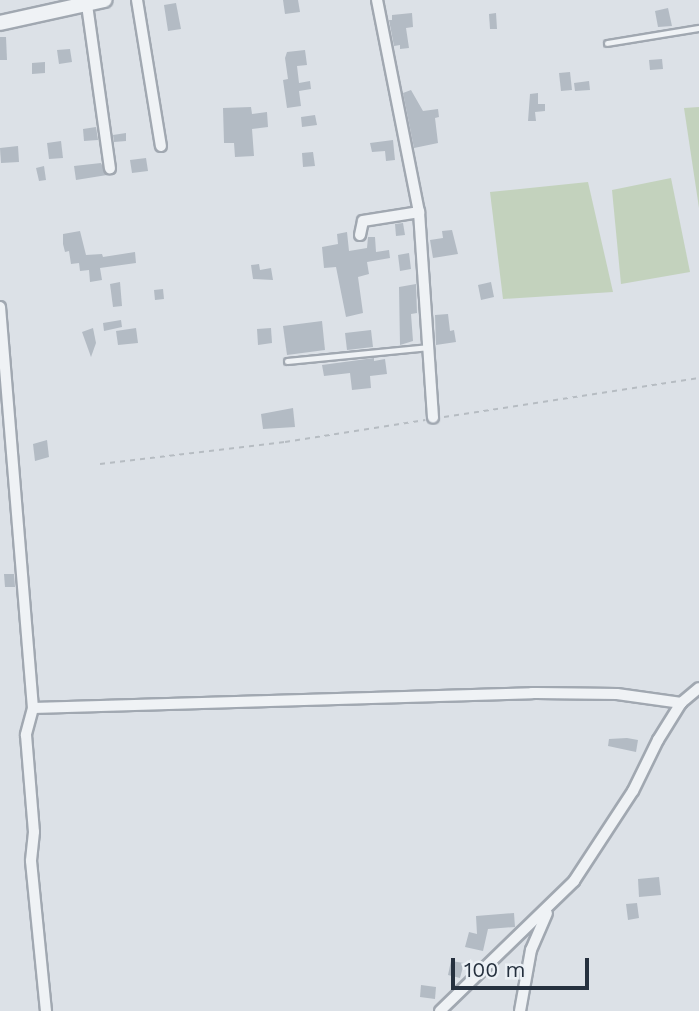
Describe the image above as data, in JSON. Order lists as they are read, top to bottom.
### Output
{
  "scale_bar": "100 m"
}
